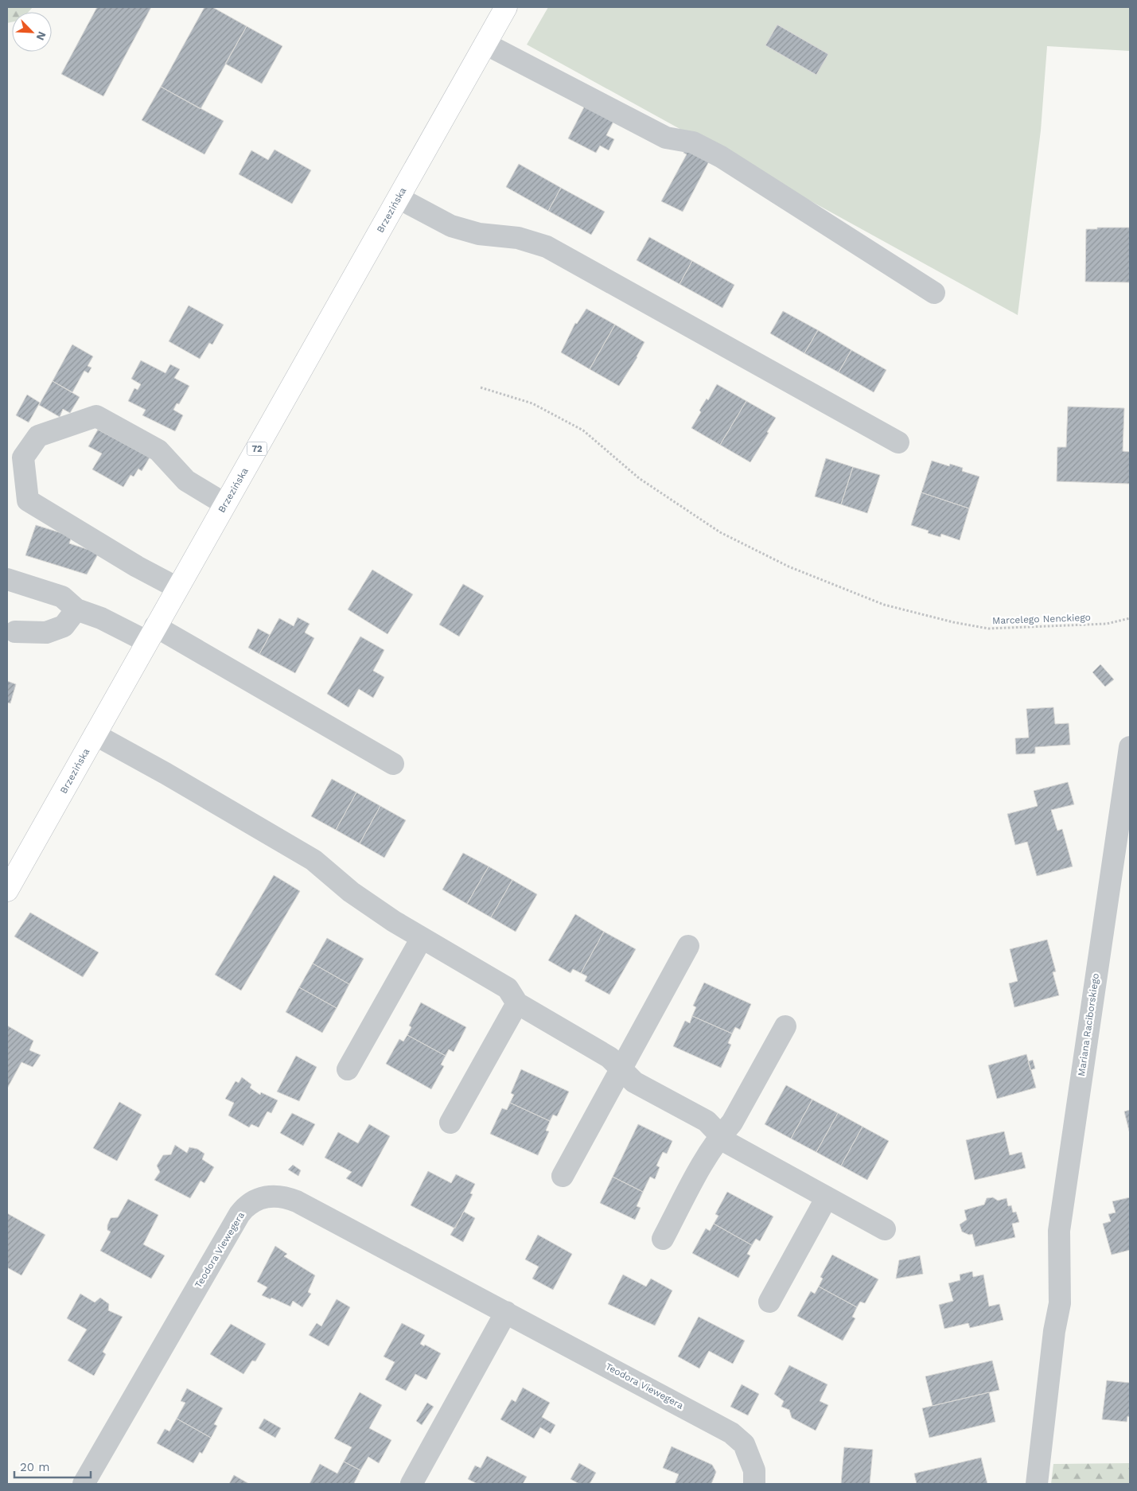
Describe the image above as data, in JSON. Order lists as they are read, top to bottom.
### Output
{
  "streets": {
    "main road": ["Brzezińska", "72"],
    "street": ["Mariana Raciborskiego", "Teodora Viewegera"],
    "path": ["Marcelego Nenckiego"]
  },
  "scale_bar": "20 m",
  "north": "bottom right"
}
